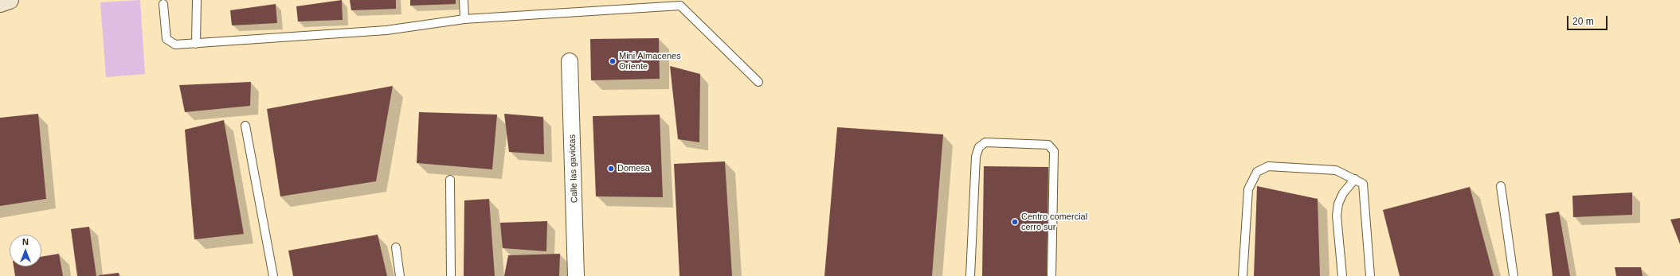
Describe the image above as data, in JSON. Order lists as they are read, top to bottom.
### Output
{
  "streets": {
    "street": ["Calle las gaviotas"]
  },
  "places": ["Mini Almacenes Oriente", "Domesa", "Centro comercial cerro sur"],
  "scale_bar": "20 m",
  "north": "top"
}
